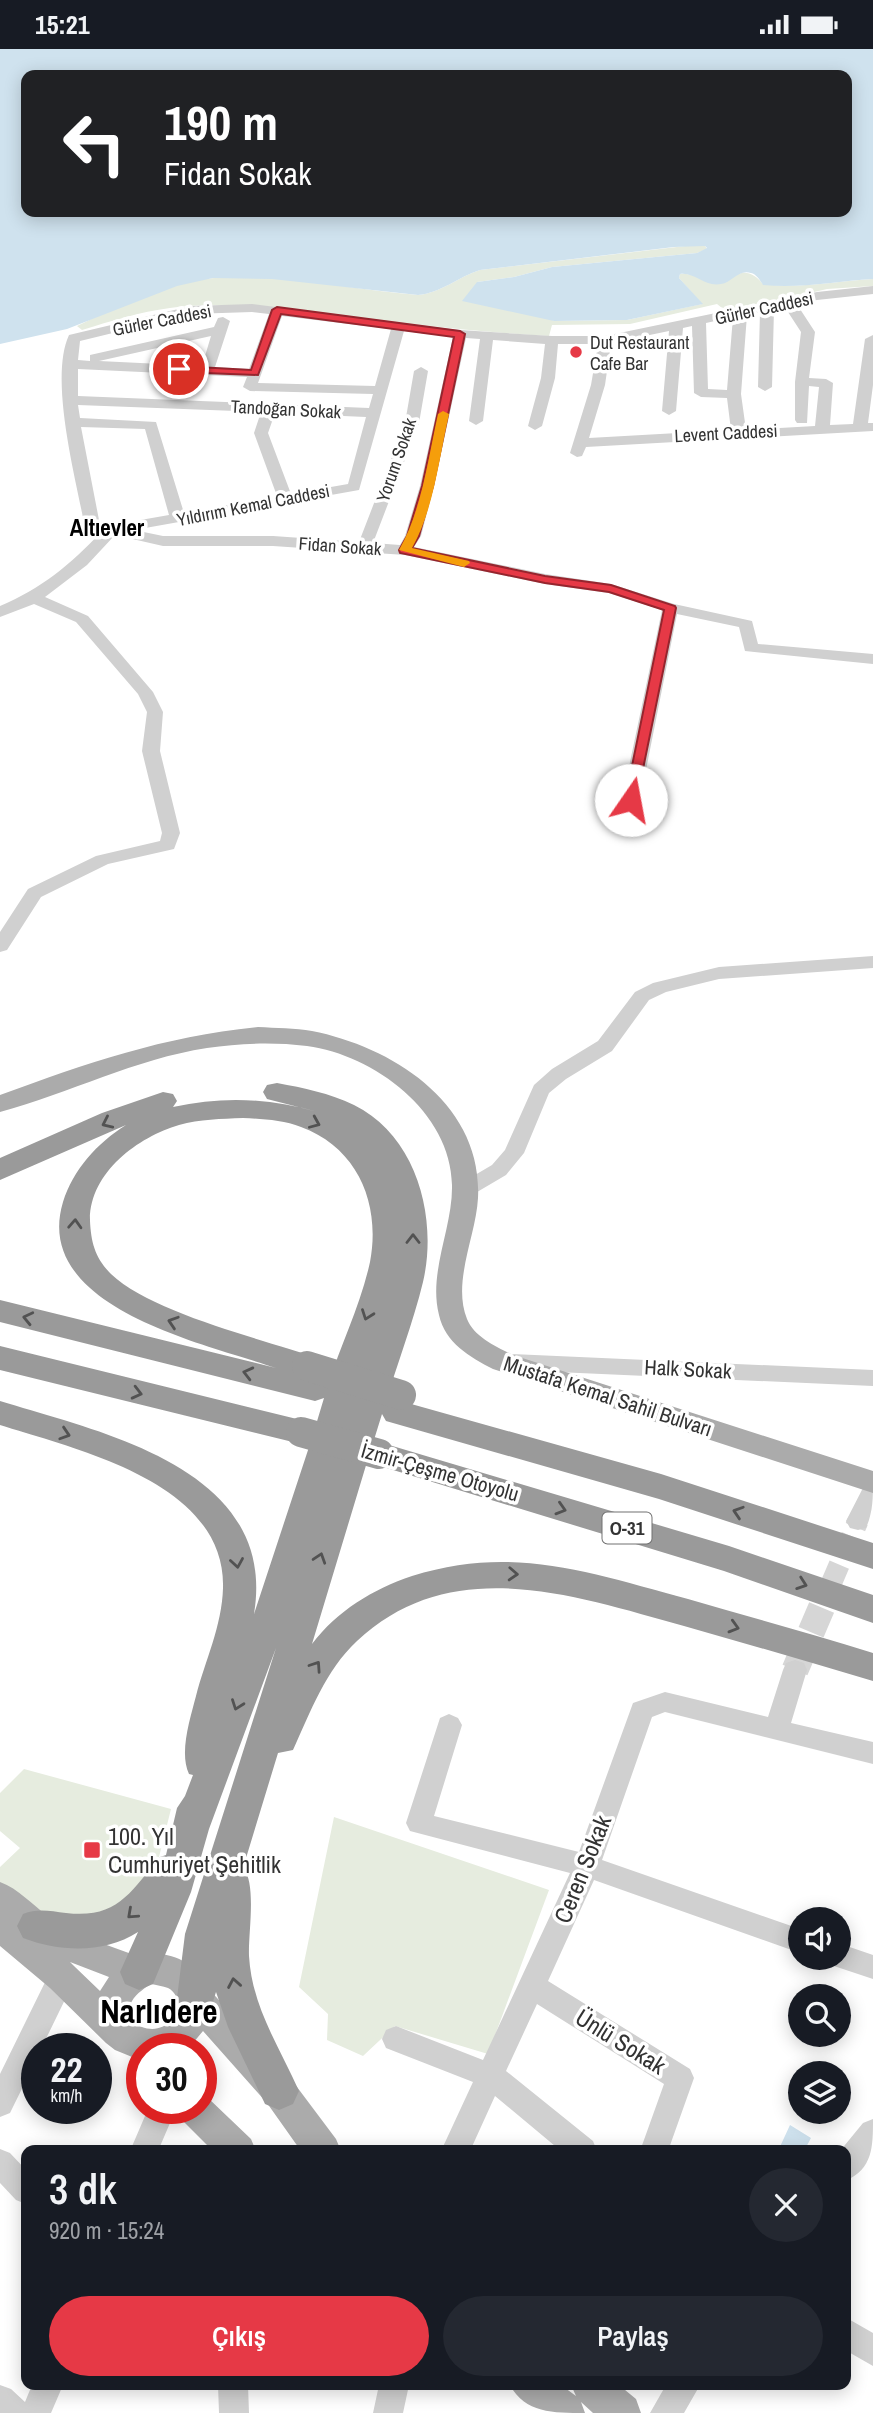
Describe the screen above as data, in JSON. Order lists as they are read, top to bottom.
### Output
{
  "streets": {
    "highway": ["İzmir-Çeşme Otoyolu", "O-31"],
    "main road": ["Mustafa Kemal Sahil Bulvarı"],
    "street": [
      "Gürler Caddesi",
      "Tandoğan Sokak",
      "Levent Caddesi",
      "Yorum Sokak",
      "Yıldırım Kemal Caddesi",
      "Fidan Sokak",
      "Halk Sokak",
      "Ceren Sokak",
      "Ünlü Sokak"
    ]
  },
  "crossings": [
    ["Gürler Caddesi", "Levent Caddesi"],
    ["Tandoğan Sokak", "Yıldırım Kemal Caddesi"],
    ["Yorum Sokak", "Fidan Sokak"],
    ["Yıldırım Kemal Caddesi", "Fidan Sokak"],
    ["Halk Sokak", "Mustafa Kemal Sahil Bulvarı"],
    ["Ceren Sokak", "Ünlü Sokak"]
  ],
  "districts": ["Altıevler", "Narlıdere"],
  "places": {
    "other": ["Dut Restaurant Cafe Bar"],
    "transit": ["100. Yıl Cumhuriyet Şehitlik"]
  },
  "page": {
    "status": "15:21",
    "turn": ["190 m", "Fidan Sokak"],
    "speed": "22 km/h",
    "limit": "30",
    "heading": ["3 dk", "920 m · 15:24"],
    "buttons": ["Çıkış", "Paylaş"]
  }
}
